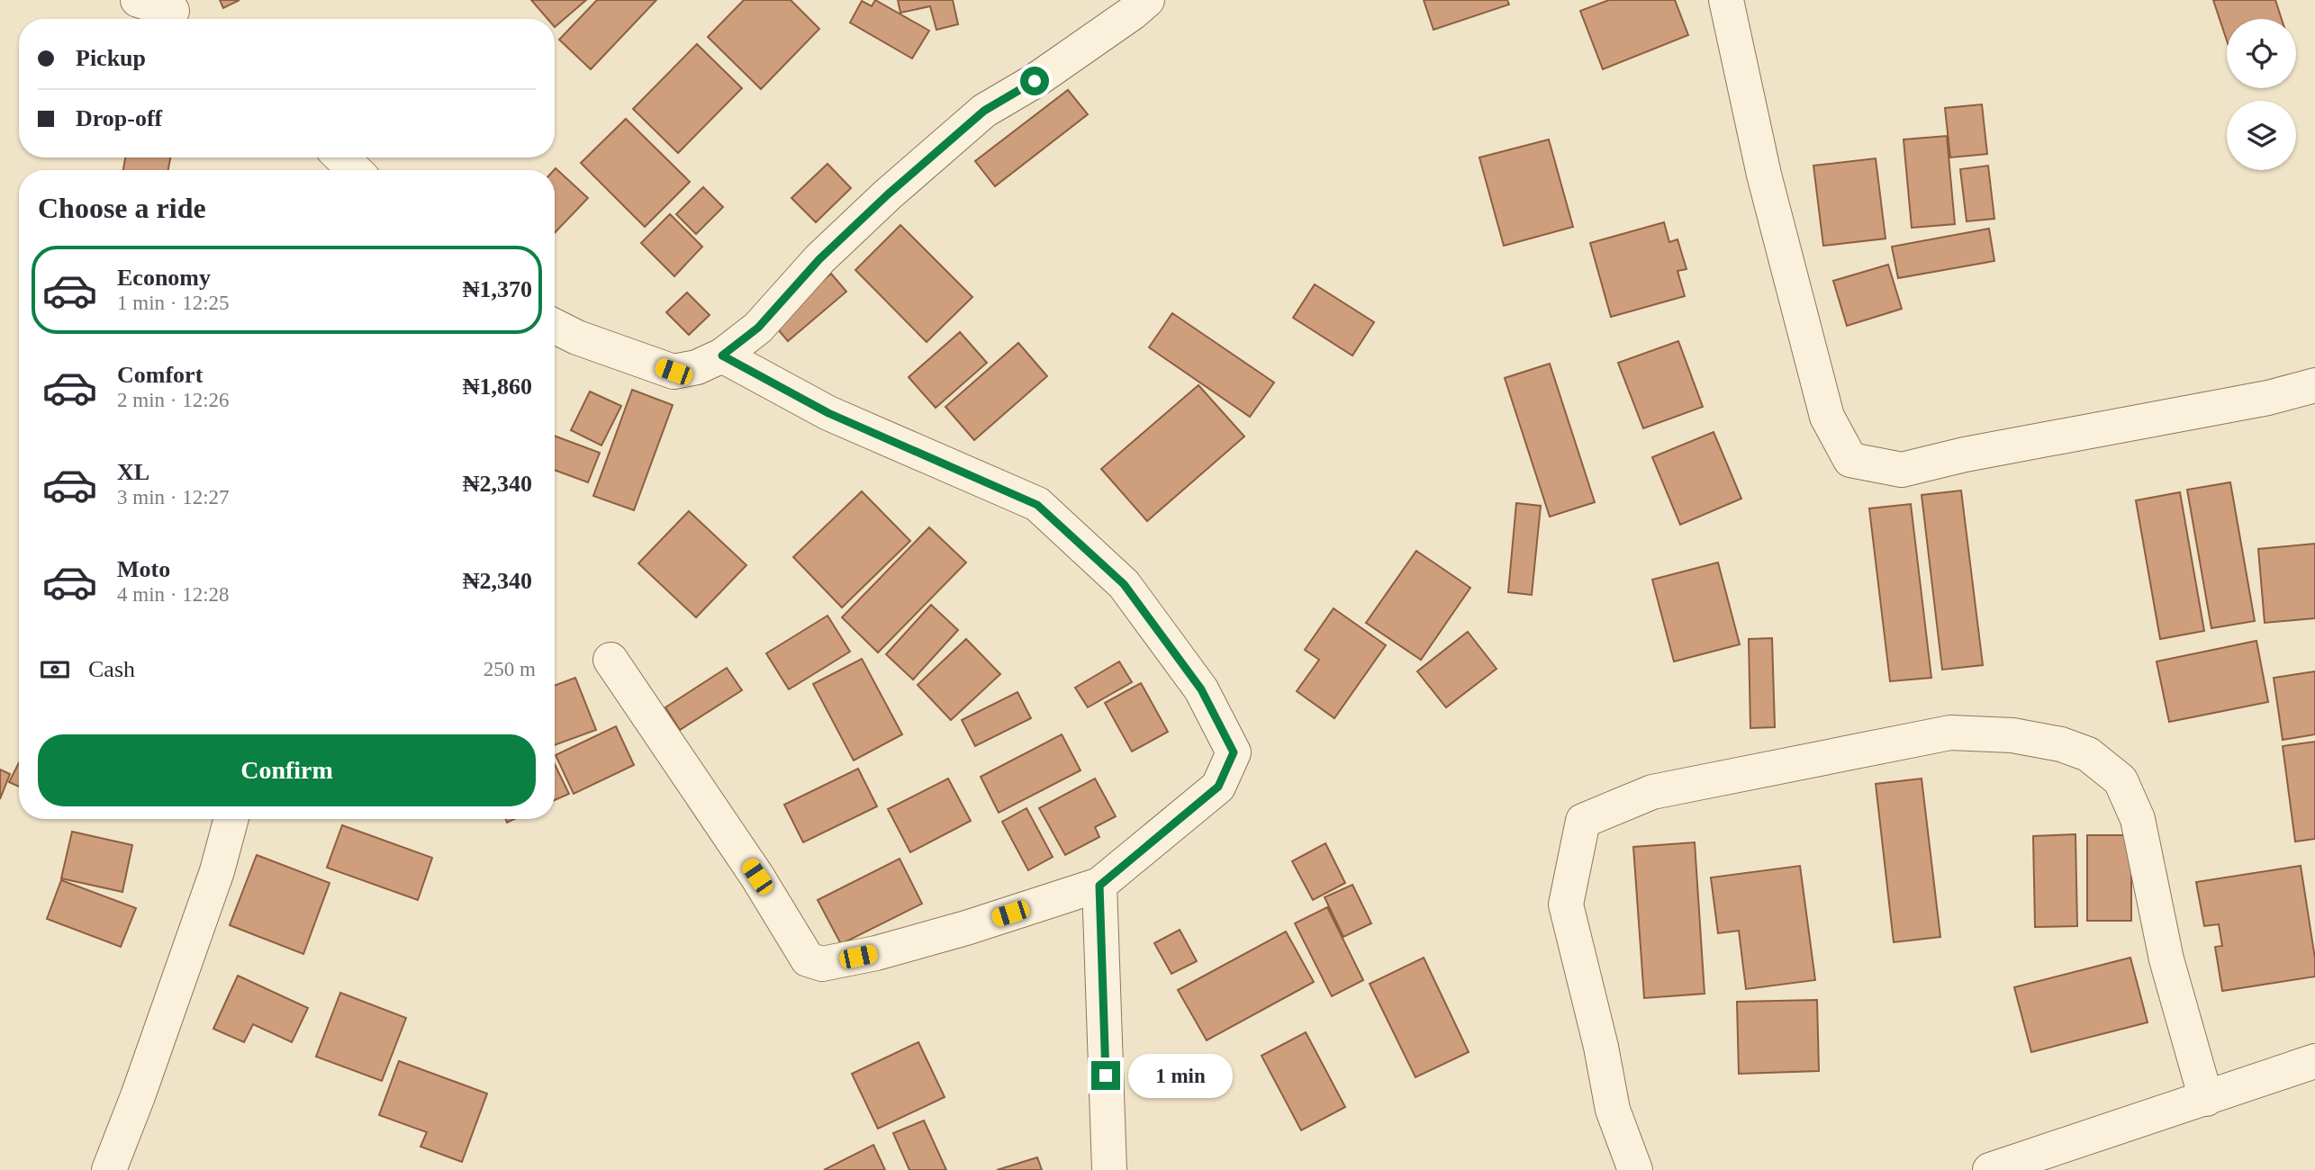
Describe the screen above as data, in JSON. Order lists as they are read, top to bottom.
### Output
{
  "page": {
    "banner": ["Pickup", "Drop-off"],
    "heading": "Choose a ride",
    "list": [
      {
        "name": "Economy",
        "note": "1 min · 12:25",
        "value": "₦1,370"
      },
      {
        "name": "Comfort",
        "note": "2 min · 12:26",
        "value": "₦1,860"
      },
      {
        "name": "XL",
        "note": "3 min · 12:27",
        "value": "₦2,340"
      },
      {
        "name": "Moto",
        "note": "4 min · 12:28",
        "value": "₦2,340"
      }
    ],
    "pay": ["Cash", "250 m"],
    "buttons": "Confirm",
    "bubble": "1 min"
  }
}
